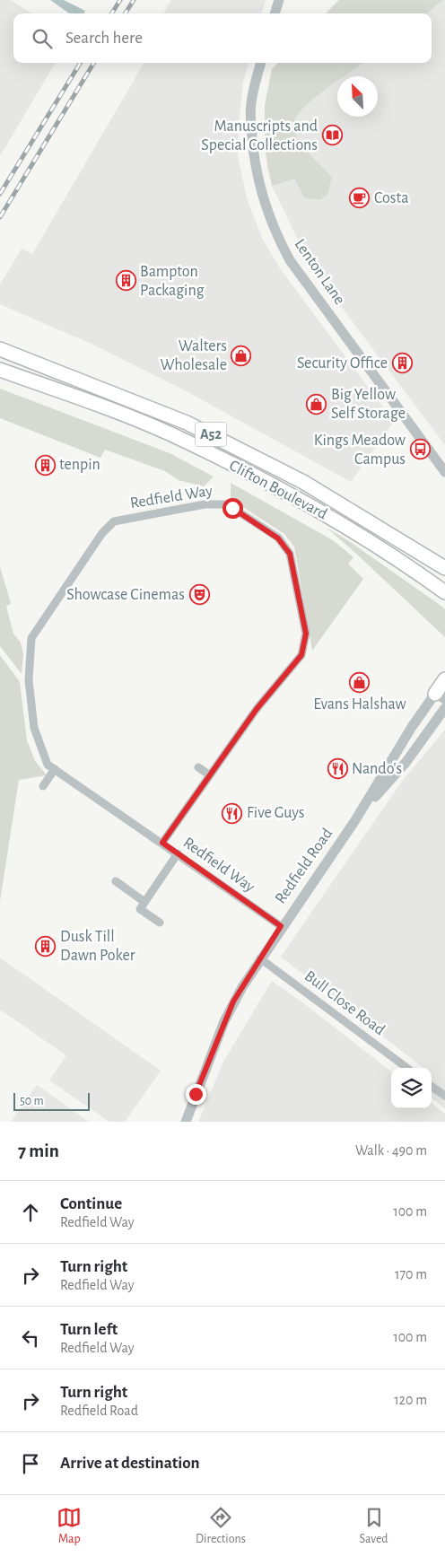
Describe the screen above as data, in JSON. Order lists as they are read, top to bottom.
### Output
{
  "streets": {
    "highway": ["A52", "Clifton Boulevard"],
    "street": [
      "Lenton Lane",
      "Redfield Way",
      "Redfield Road",
      "Bull Close Road"
    ]
  },
  "crossings": [
    ["Redfield Way", "Redfield Road"],
    ["Redfield Road", "Bull Close Road"]
  ],
  "places": {
    "library": ["Manuscripts and Special Collections"],
    "cafe": ["Costa"],
    "building": [
      "Bampton Packaging",
      "Security Office",
      "tenpin",
      "Dusk Till Dawn Poker"
    ],
    "shop": ["Walters Wholesale", "Big Yellow Self Storage", "Evans Halshaw"],
    "bus stop": ["Kings Meadow Campus"],
    "theatre": ["Showcase Cinemas"],
    "restaurant": ["Nando's", "Five Guys"]
  },
  "scale_bar": "50 m",
  "north": "top left",
  "page": {
    "search": "Search here",
    "scale": "50 m",
    "heading": ["7 min", "Walk · 490 m"],
    "list": [
      ["Continue", "Redfield Way", "100 m"],
      ["Turn right", "Redfield Way", "170 m"],
      ["Turn left", "Redfield Way", "100 m"],
      ["Turn right", "Redfield Road", "120 m"],
      "Arrive at destination"
    ],
    "nav": ["Map", "Directions", "Saved"]
  }
}
